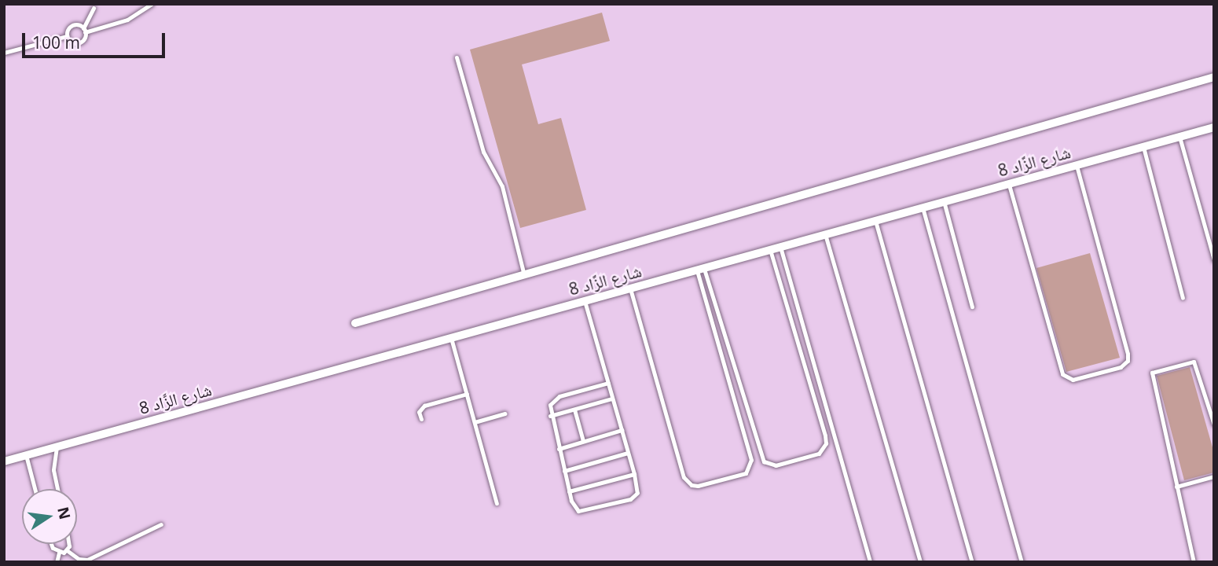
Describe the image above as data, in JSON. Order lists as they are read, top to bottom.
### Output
{
  "streets": {
    "street": ["شارع الزَّاد 8"]
  },
  "scale_bar": "100 m",
  "north": "right"
}
